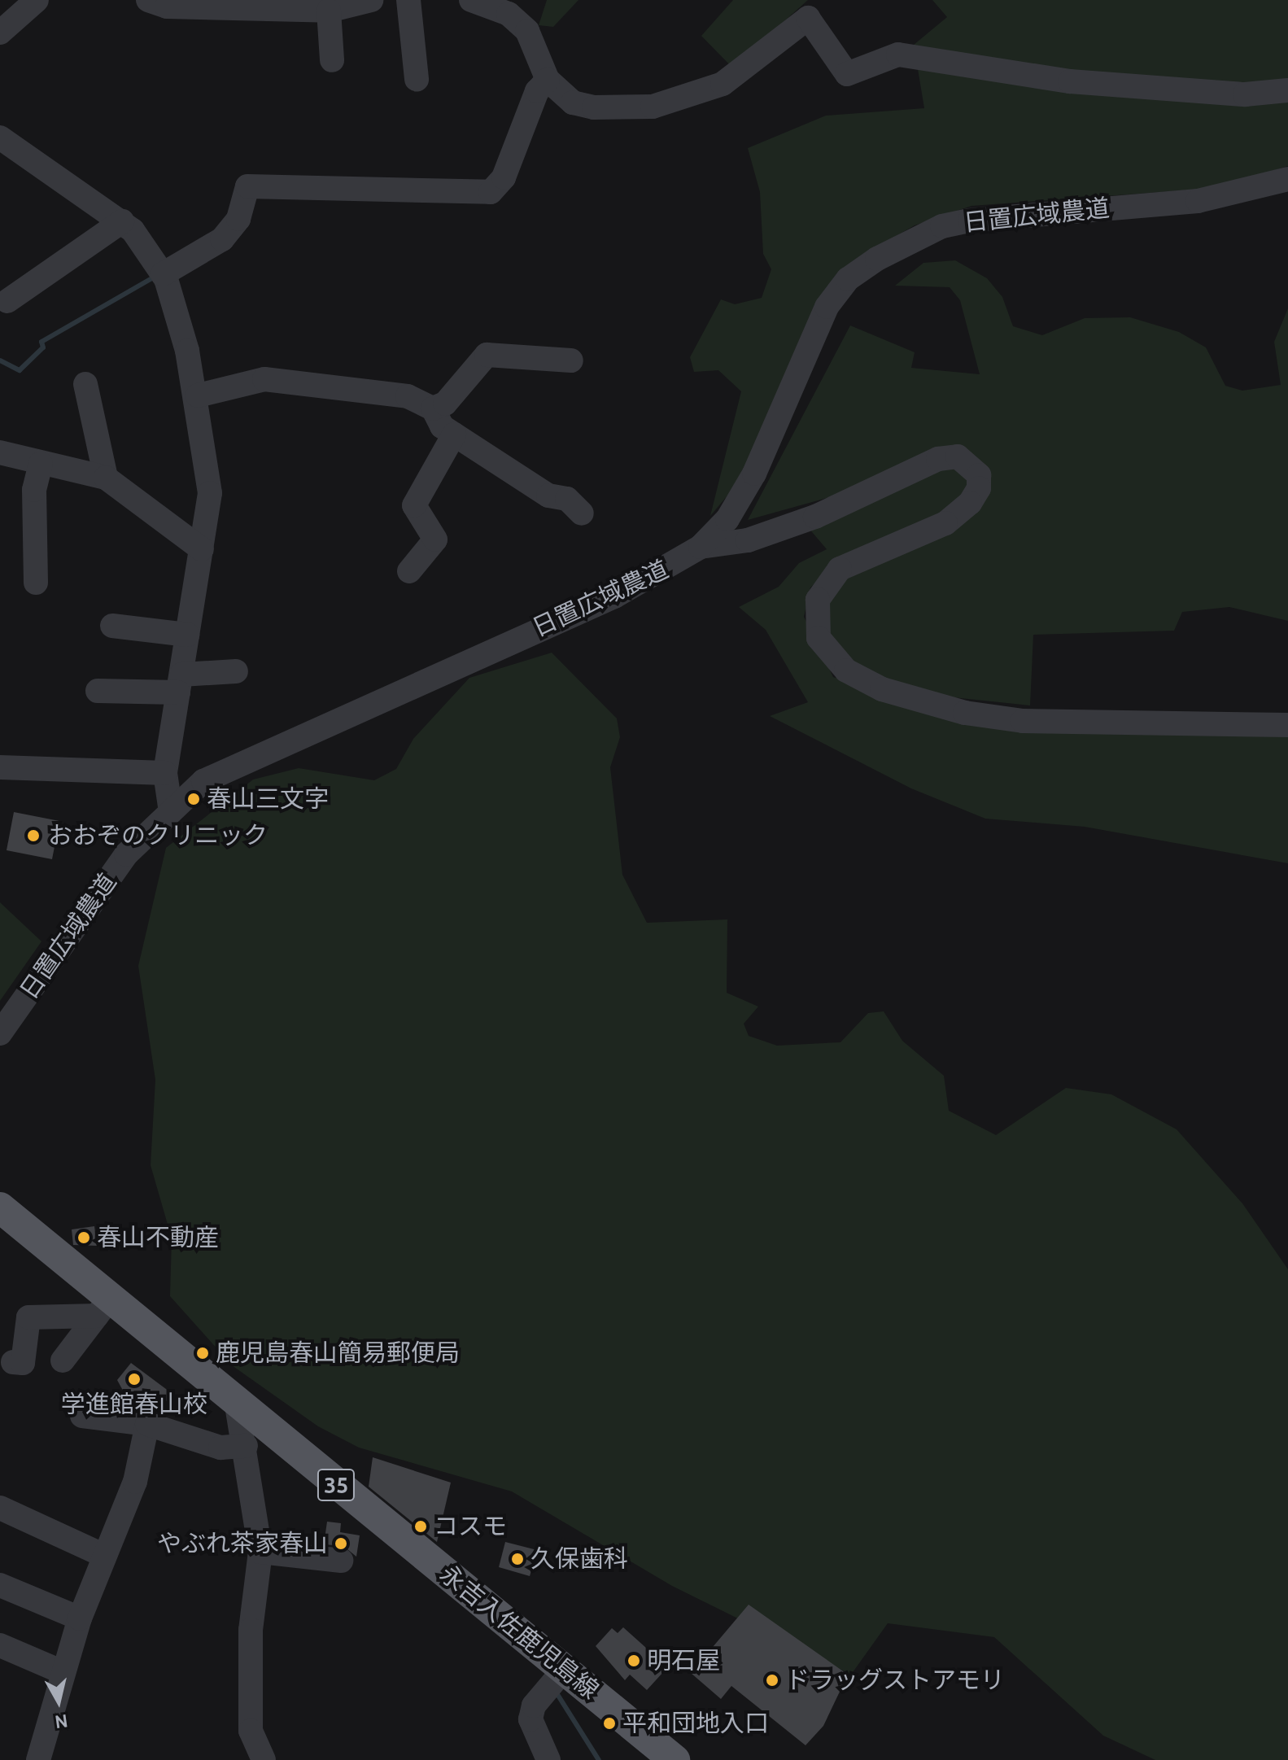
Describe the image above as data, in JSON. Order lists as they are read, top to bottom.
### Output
{
  "streets": {
    "main road": ["35", "永吉入佐鹿児島線"],
    "street": ["日置広域農道"]
  },
  "places": [
    "春山三文字",
    "おおぞのクリニック",
    "春山不動産",
    "鹿児島春山簡易郵便局",
    "学進館春山校",
    "コスモ",
    "やぶれ茶家春山",
    "久保歯科",
    "明石屋",
    "ドラッグストアモリ",
    "平和団地入口"
  ],
  "north": "bottom"
}
